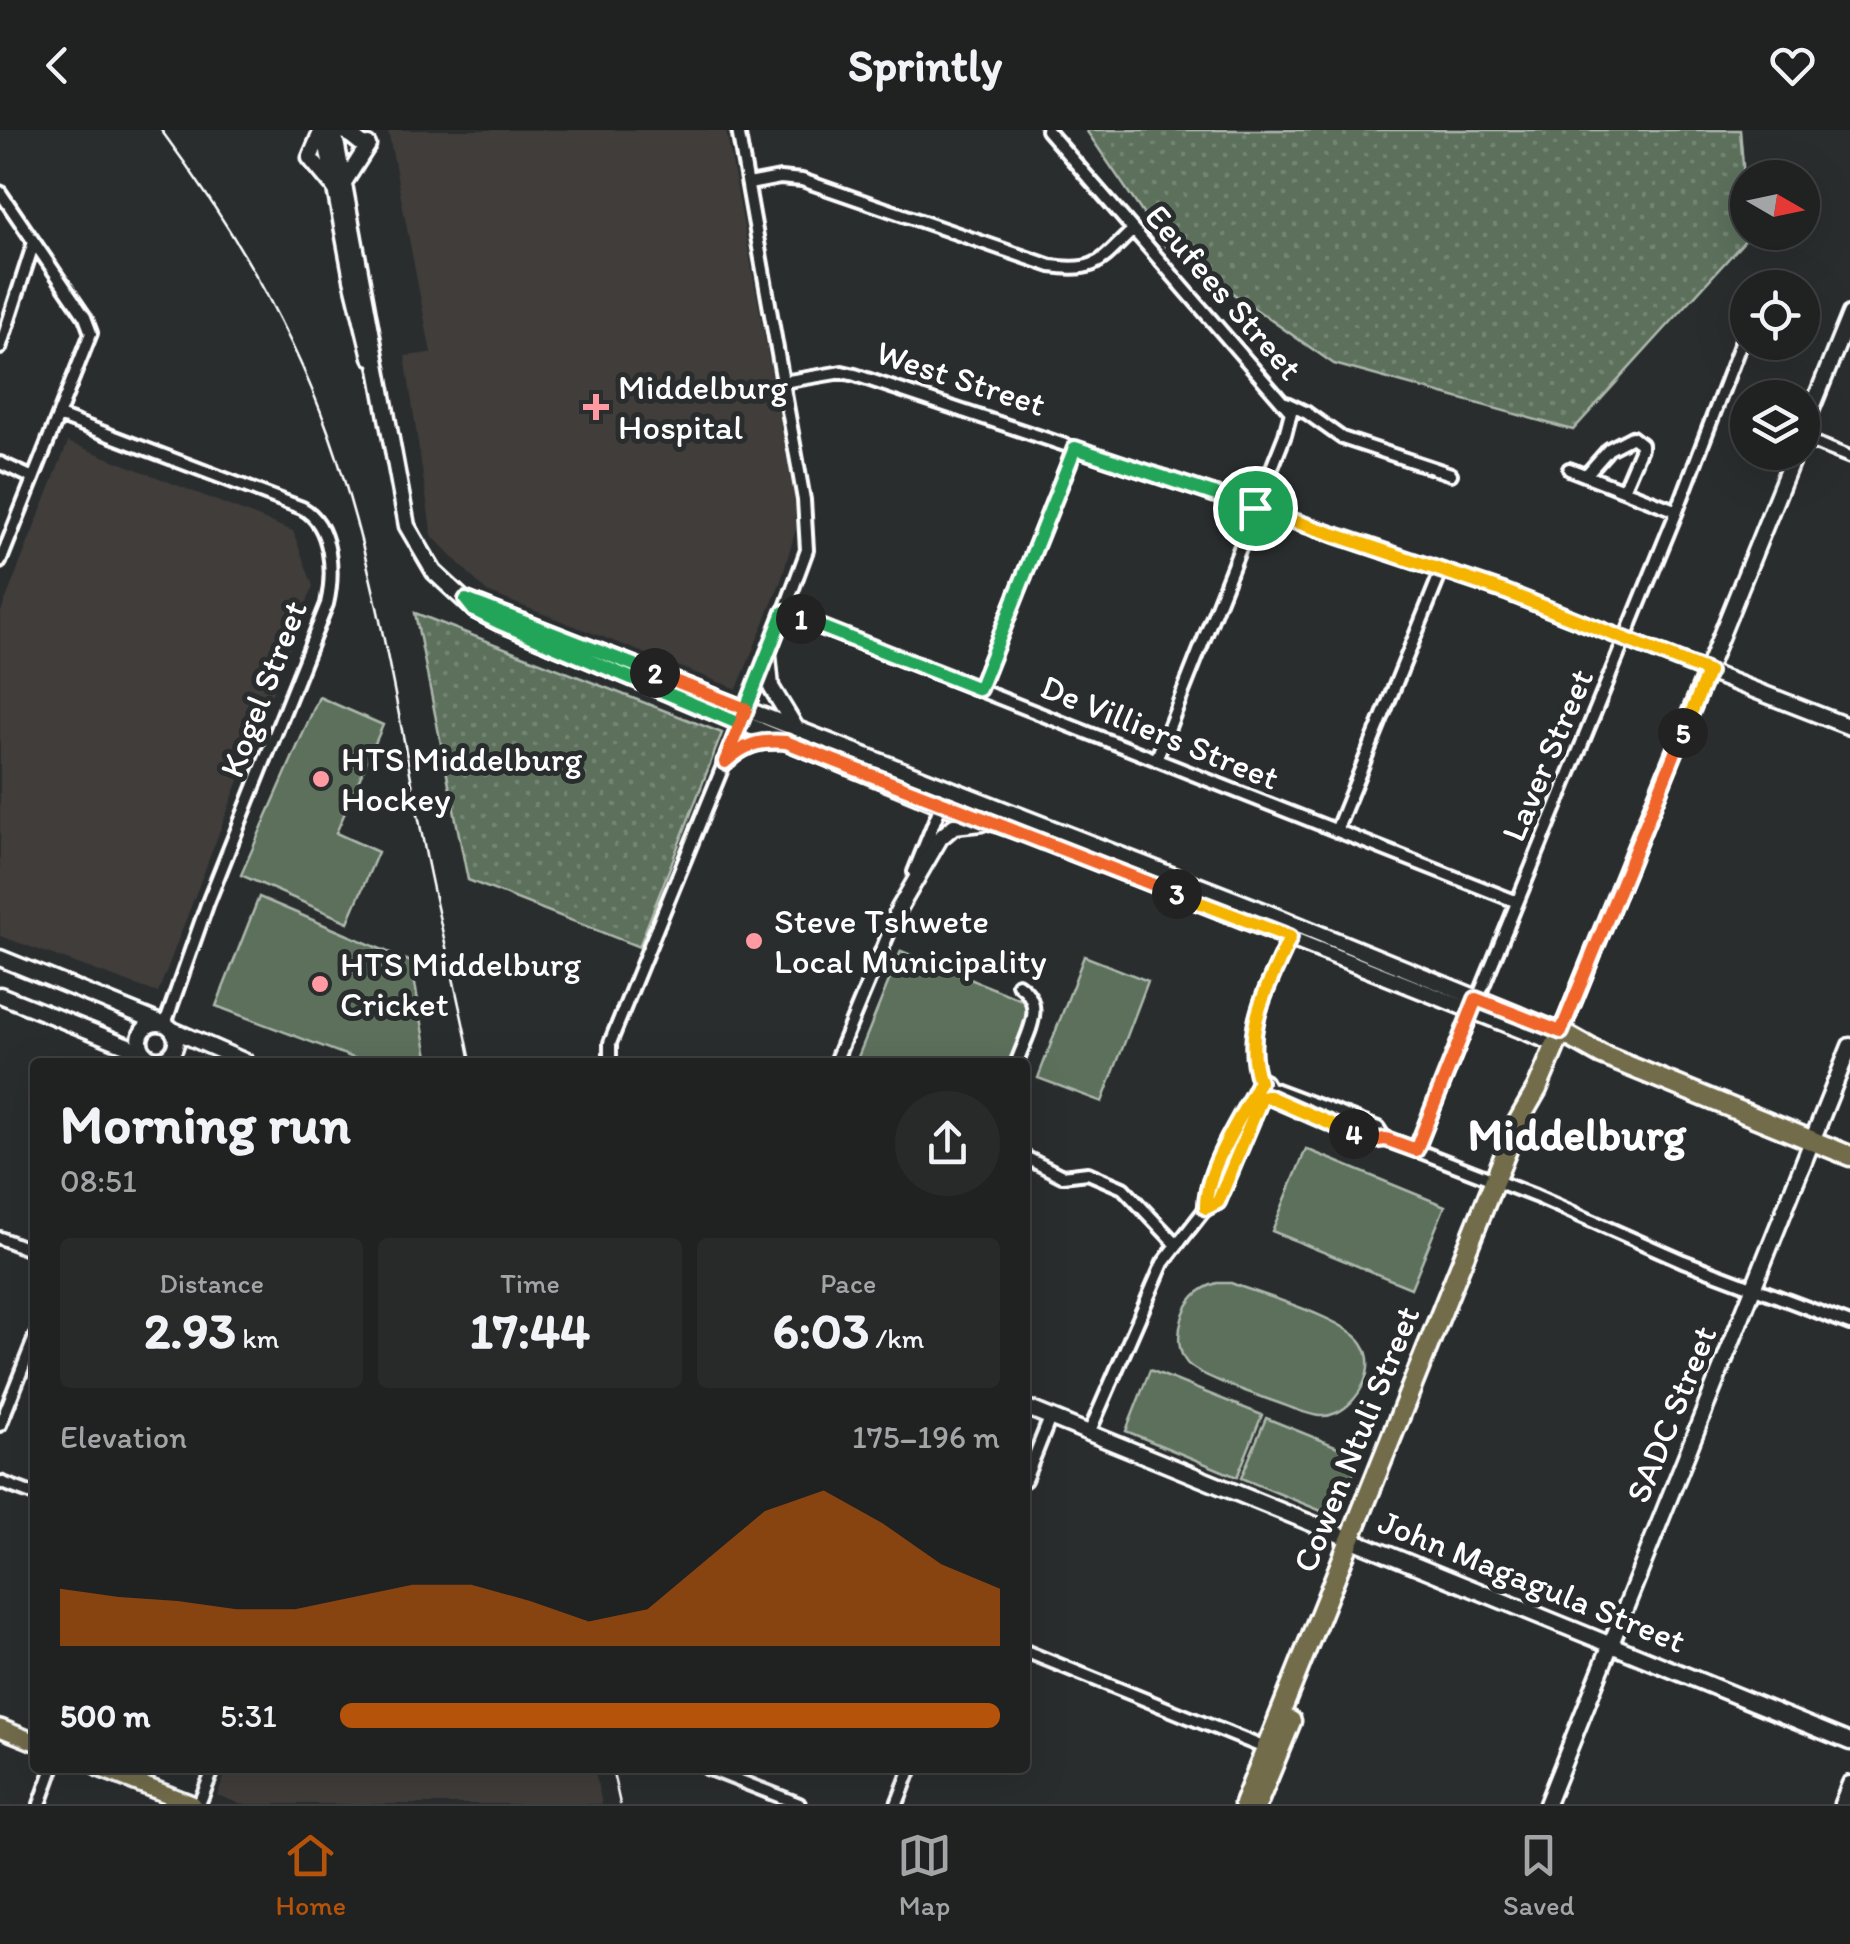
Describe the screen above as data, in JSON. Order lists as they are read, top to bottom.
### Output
{
  "streets": {
    "highway": ["Cowen Ntuli Street"],
    "main road": ["West Street", "SADC Street", "John Magagula Street"],
    "street": [
      "Eeufees Street",
      "Kogel Street",
      "De Villiers Street",
      "Laver Street"
    ]
  },
  "crossings": [
    ["Eeufees Street", "West Street"],
    ["Eeufees Street", "De Villiers Street"],
    ["West Street", "Laver Street"],
    ["West Street", "Cowen Ntuli Street"],
    ["De Villiers Street", "Laver Street"],
    ["SADC Street", "John Magagula Street"],
    ["Cowen Ntuli Street", "John Magagula Street"]
  ],
  "districts": ["Middelburg"],
  "places": {
    "health": ["Middelburg Hospital"],
    "other": ["HTS Middelburg Hockey", "Steve Tshwete Local Municipality", "HTS Middelburg Cricket"]
  },
  "north": "right",
  "page": {
    "header": "Sprintly",
    "pins": [
      "1",
      "2",
      "5",
      "3",
      "4"
    ],
    "heading": ["Morning run", "08:51"],
    "stats": [
      ["Distance", "2.93 km"],
      ["Time", "17:44"],
      ["Pace", "6:03 /km"]
    ],
    "chart": ["Elevation", "175–196 m"],
    "list": [
      {
        "name": "500 m",
        "note": "5:31"
      }
    ],
    "tabs": ["Home", "Map", "Saved"]
  }
}
